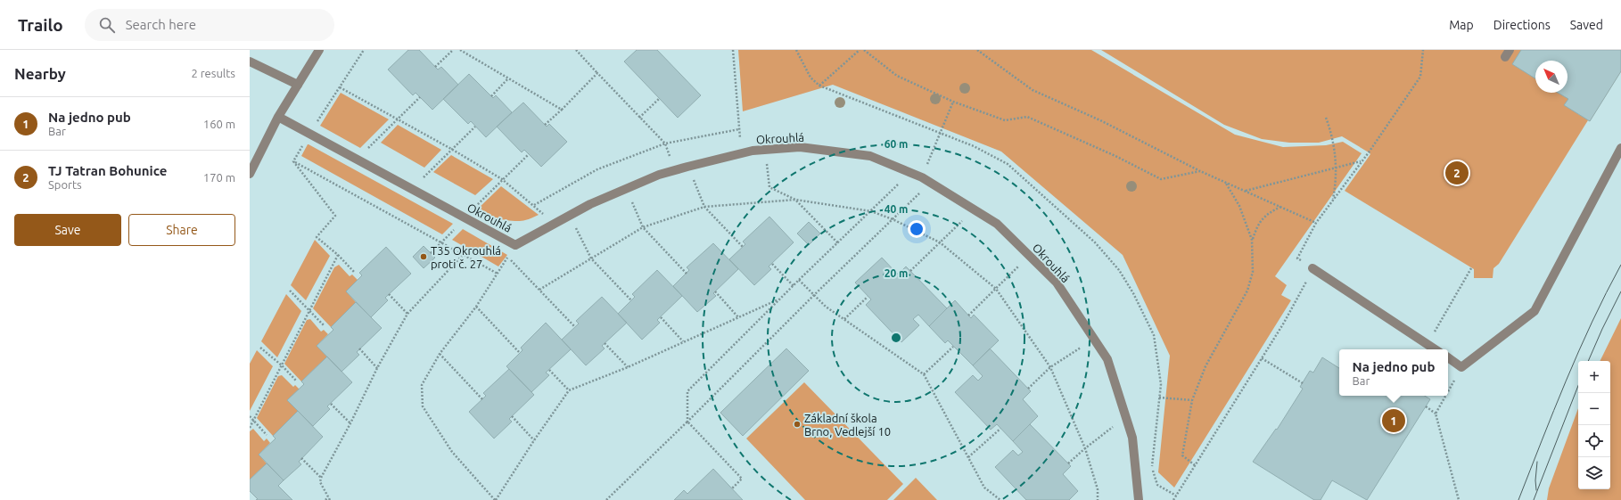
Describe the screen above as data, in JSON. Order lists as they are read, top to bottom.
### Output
{
  "streets": {
    "street": ["Okrouhlá"]
  },
  "places": ["T35 Okrouhlá proti č. 27", "Základní škola Brno, Vedlejší 10"],
  "north": "top left",
  "page": {
    "header": "Trailo",
    "search": "Search here",
    "nav": ["Map", "Directions", "Saved"],
    "heading": ["Nearby", "2 results"],
    "list": [
      {
        "mark": "1",
        "name": "Na jedno pub",
        "note": "Bar",
        "value": "160 m"
      },
      {
        "mark": "2",
        "name": "TJ Tatran Bohunice",
        "note": "Sports",
        "value": "170 m"
      }
    ],
    "pins": ["2", "1"],
    "buttons": ["Save", "Share"],
    "popup": ["Na jedno pub", "Bar"],
    "map_buttons": ["+", "−"]
  },
  "rings": ["60 m", "40 m", "20 m"]
}
